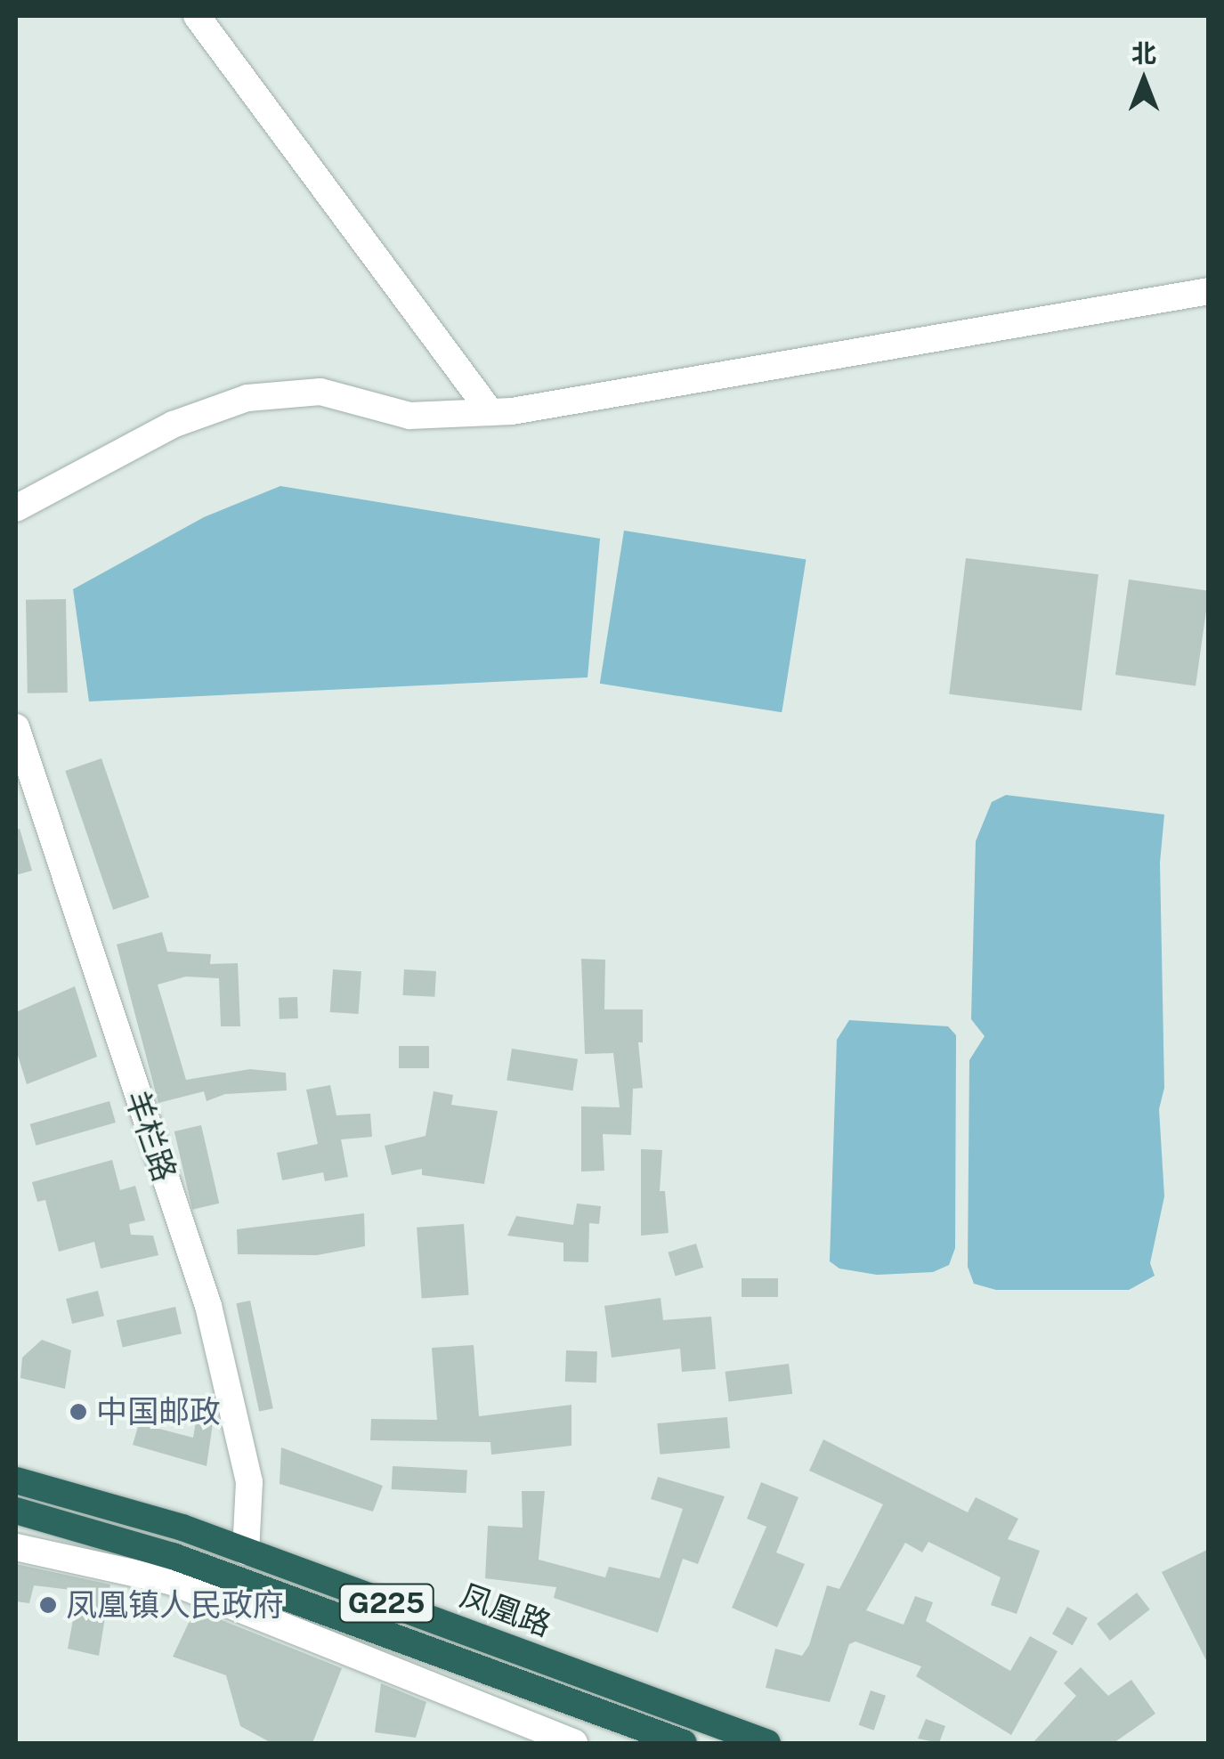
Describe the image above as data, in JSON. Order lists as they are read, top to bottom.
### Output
{
  "streets": {
    "highway": ["G225", "凤凰路"],
    "street": ["羊栏路"]
  },
  "crossings": [
    ["羊栏路", "凤凰路"]
  ],
  "places": ["中国邮政", "凤凰镇人民政府"],
  "north": "top"
}
